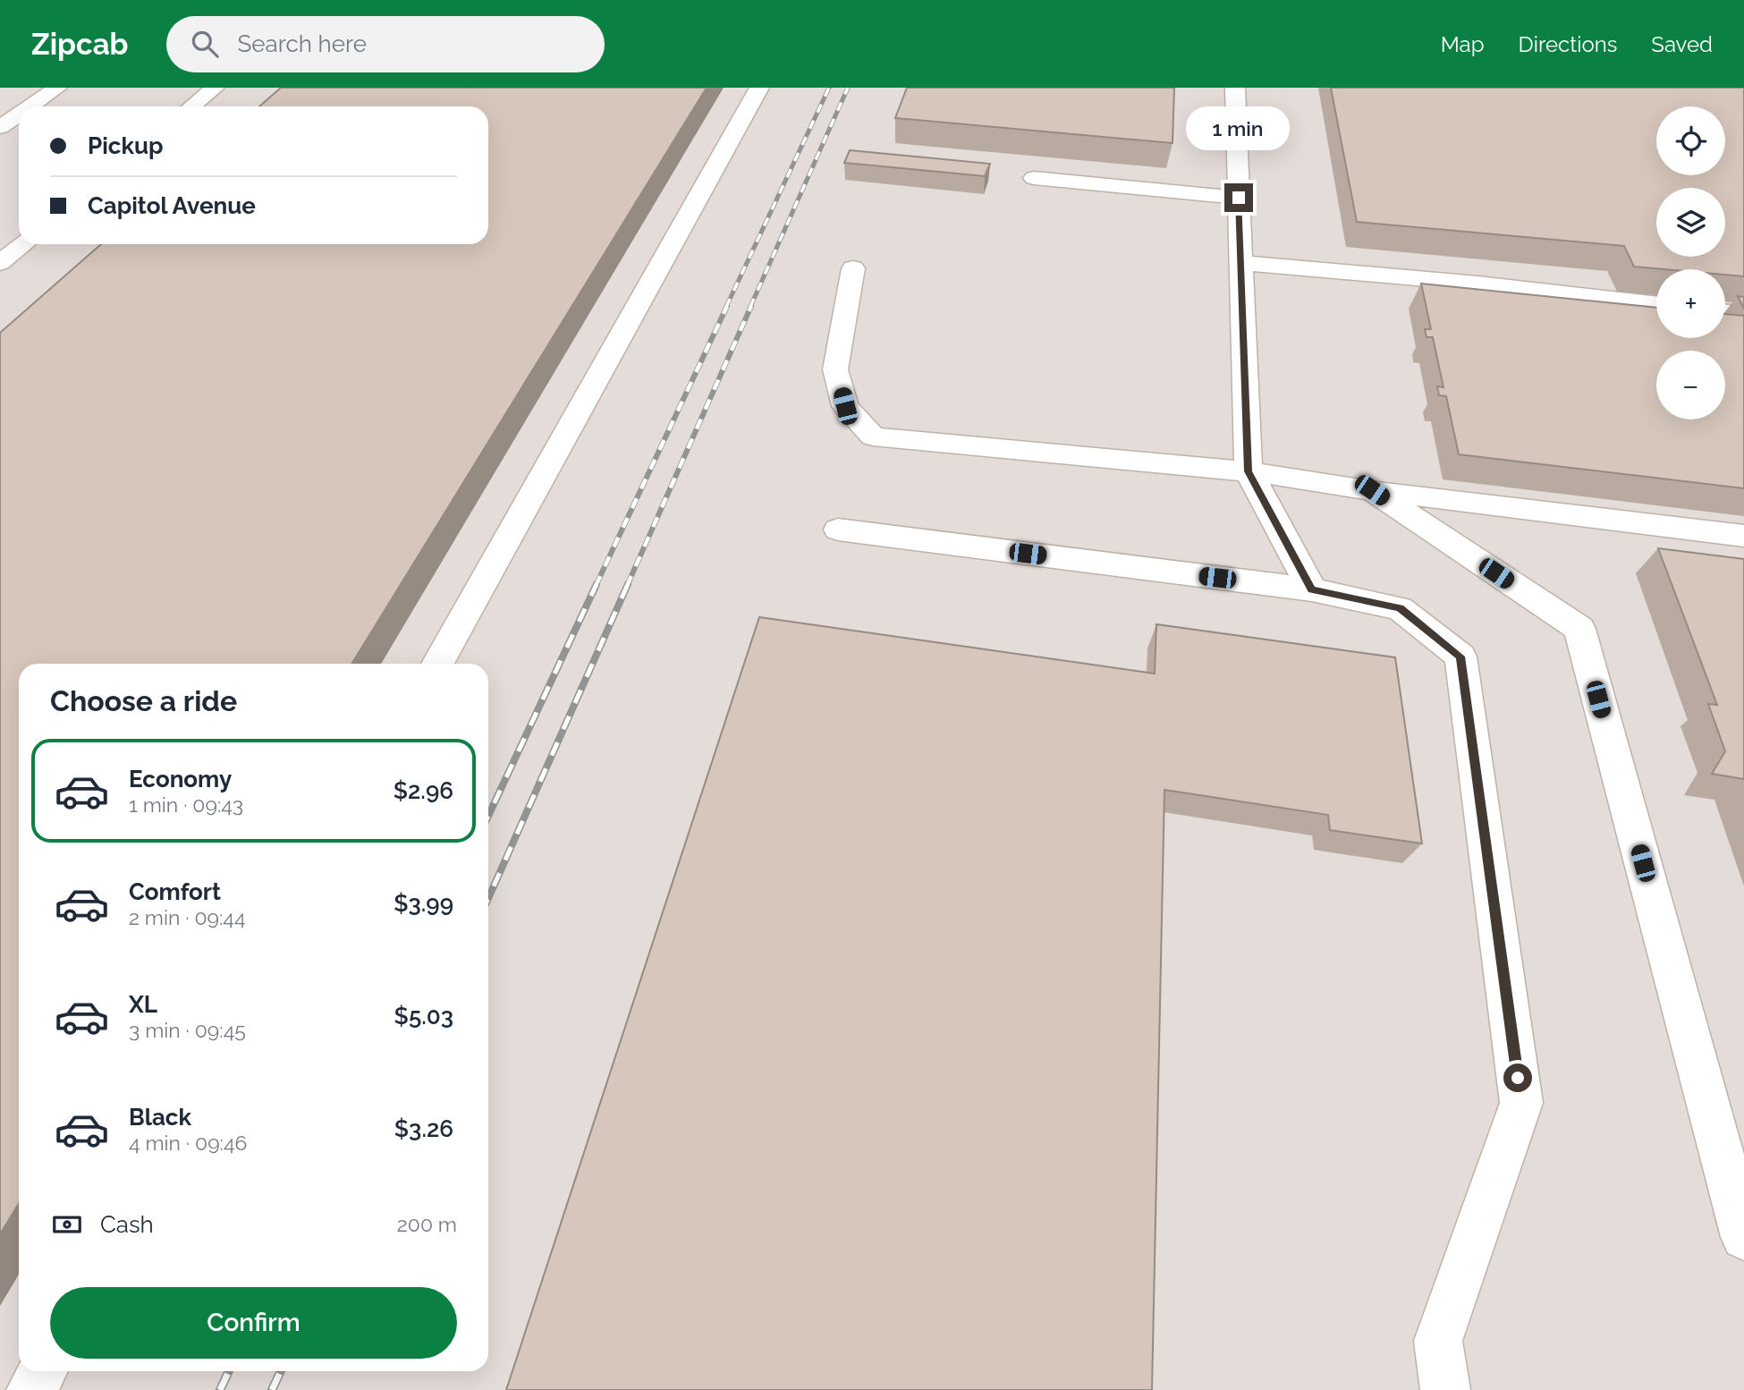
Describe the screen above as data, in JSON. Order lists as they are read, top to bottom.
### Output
{
  "page": {
    "header": "Zipcab",
    "search": "Search here",
    "nav": ["Map", "Directions", "Saved"],
    "map_buttons": ["+", "−"],
    "bubble": "1 min",
    "banner": ["Pickup", "Capitol Avenue"],
    "heading": "Choose a ride",
    "list": [
      {
        "name": "Economy",
        "note": "1 min · 09:43",
        "value": "$2.96"
      },
      {
        "name": "Comfort",
        "note": "2 min · 09:44",
        "value": "$3.99"
      },
      {
        "name": "XL",
        "note": "3 min · 09:45",
        "value": "$5.03"
      },
      {
        "name": "Black",
        "note": "4 min · 09:46",
        "value": "$3.26"
      }
    ],
    "pay": ["Cash", "200 m"],
    "buttons": "Confirm"
  }
}
